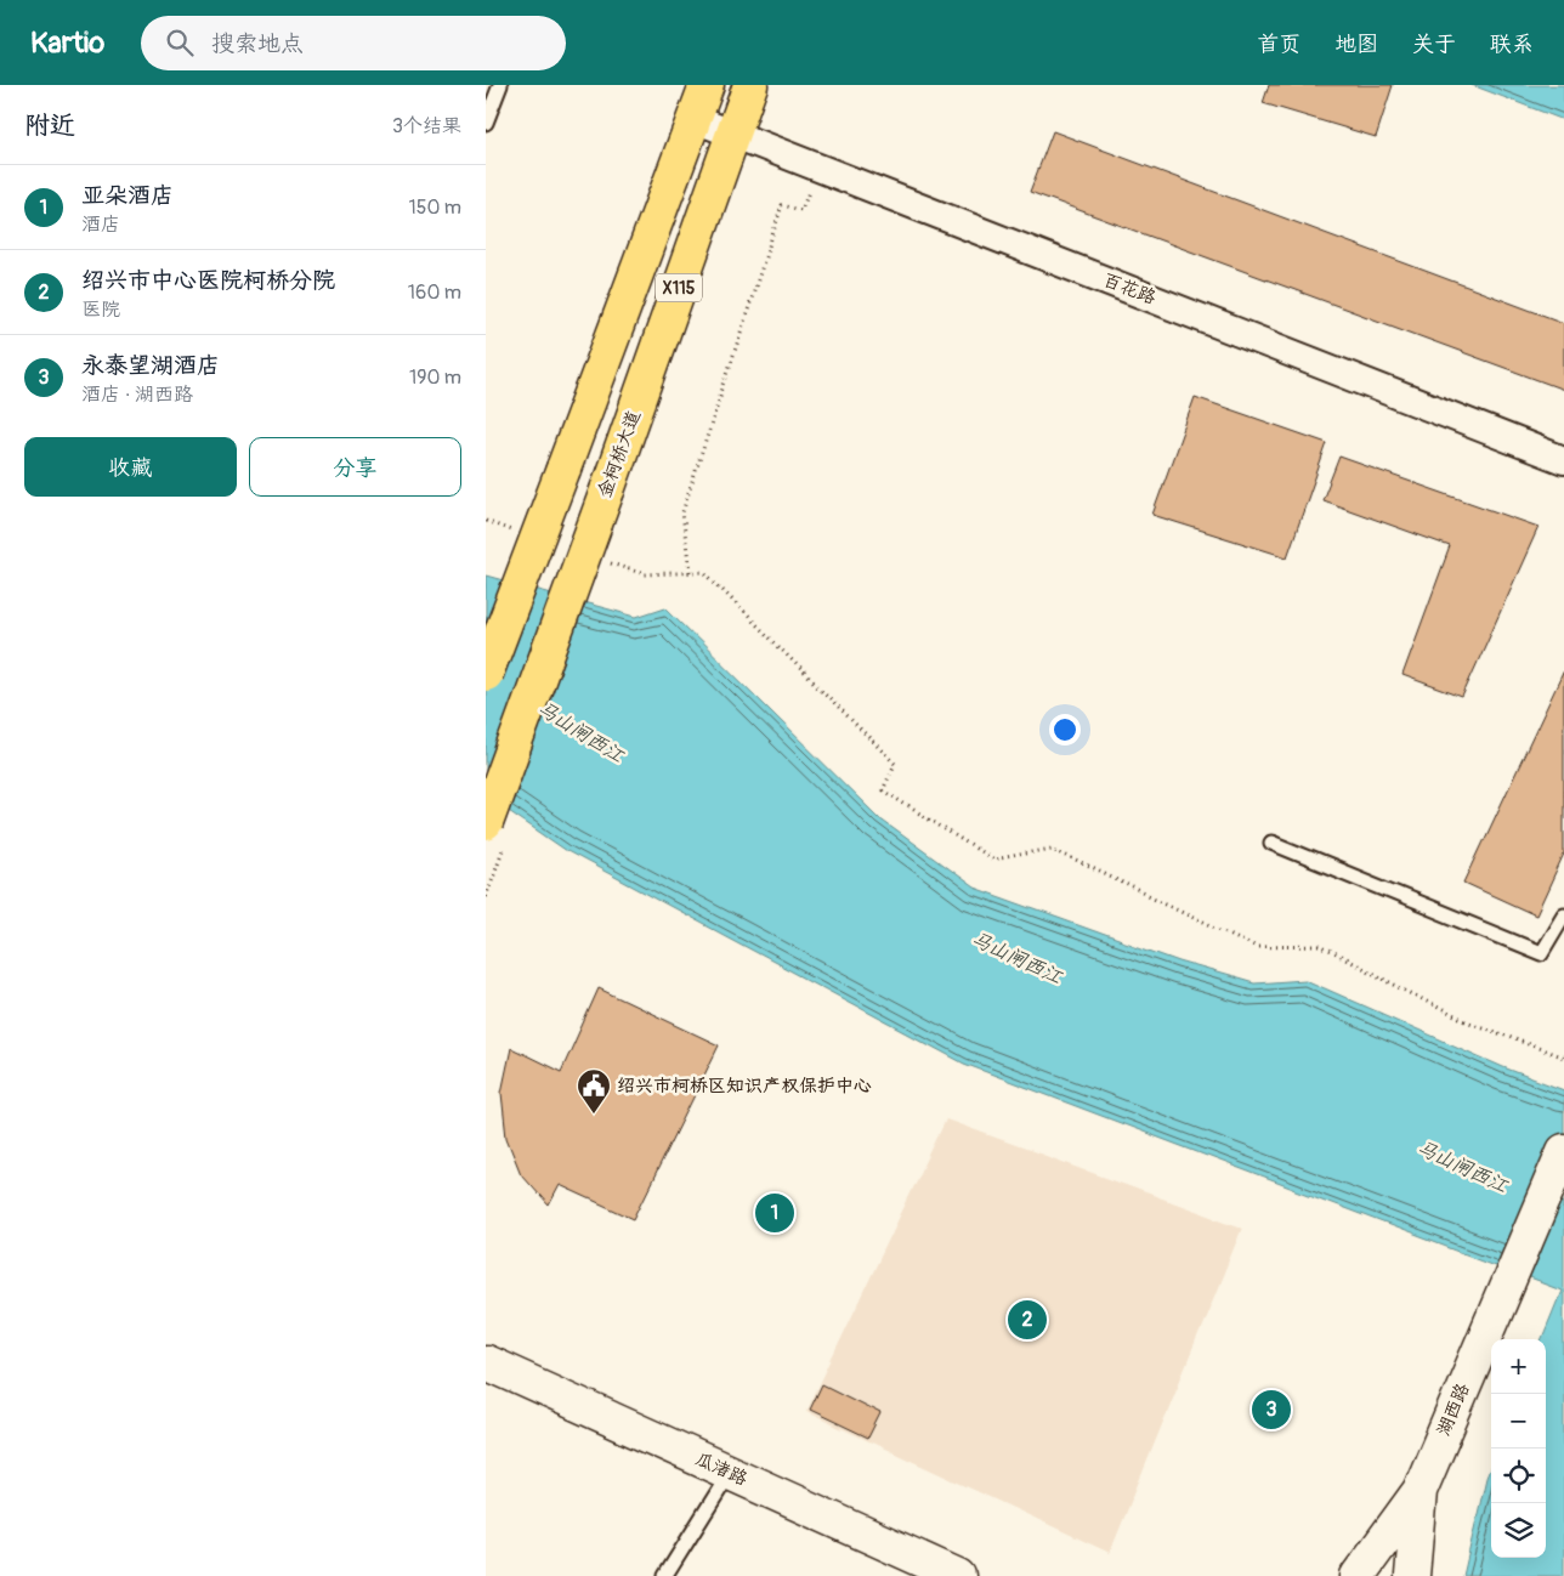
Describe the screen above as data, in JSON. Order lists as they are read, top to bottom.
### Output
{
  "streets": {
    "main road": ["X115", "金柯桥大道"],
    "street": ["百花路", "湖西路", "瓜渚路"]
  },
  "crossings": [
    ["X115", "百花路"],
    ["百花路", "金柯桥大道"]
  ],
  "water": ["马山闸西江"],
  "places": {
    "public building": ["绍兴市柯桥区知识产权保护中心"]
  },
  "page": {
    "header": "Kartio",
    "search": "搜索地点",
    "nav": [
      "首页",
      "地图",
      "关于",
      "联系"
    ],
    "heading": ["附近", "3个结果"],
    "list": [
      {
        "mark": "1",
        "name": "亚朵酒店",
        "note": "酒店",
        "value": "150 m"
      },
      {
        "mark": "2",
        "name": "绍兴市中心医院柯桥分院",
        "note": "医院",
        "value": "160 m"
      },
      {
        "mark": "3",
        "name": "永泰望湖酒店",
        "note": "酒店 · 湖西路",
        "value": "190 m"
      }
    ],
    "buttons": ["收藏", "分享"],
    "pins": ["1", "2", "3"],
    "map_buttons": ["+", "−"]
  }
}
